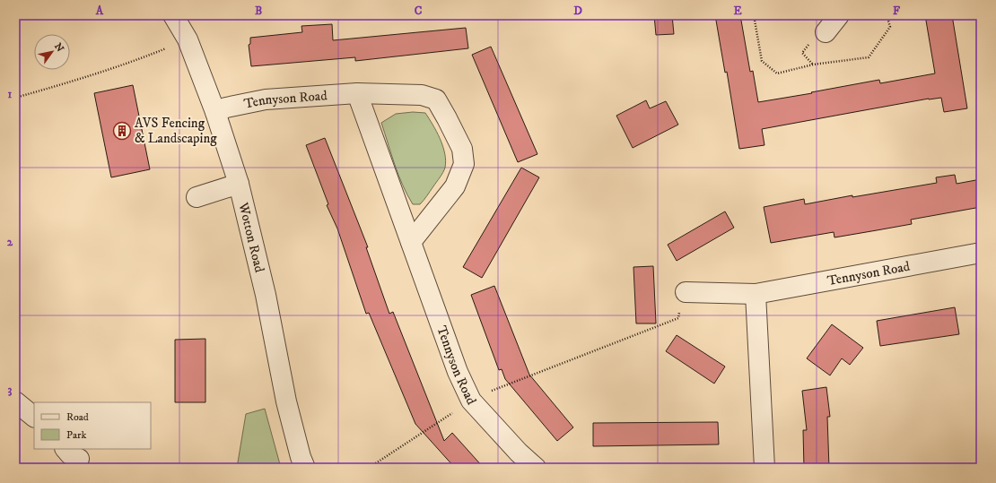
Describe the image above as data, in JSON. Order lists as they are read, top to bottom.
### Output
{
  "streets": {
    "street": ["Tennyson Road", "Wotton Road"]
  },
  "crossings": [
    ["Tennyson Road", "Wotton Road"]
  ],
  "places": {
    "building": ["AVS Fencing & Landscaping"]
  },
  "legend": ["Road", "Park"],
  "north": "top right",
  "grid": {
    "columns": [
      "A",
      "B",
      "C",
      "D",
      "E",
      "F"
    ],
    "rows": ["1", "2", "3"]
  }
}
